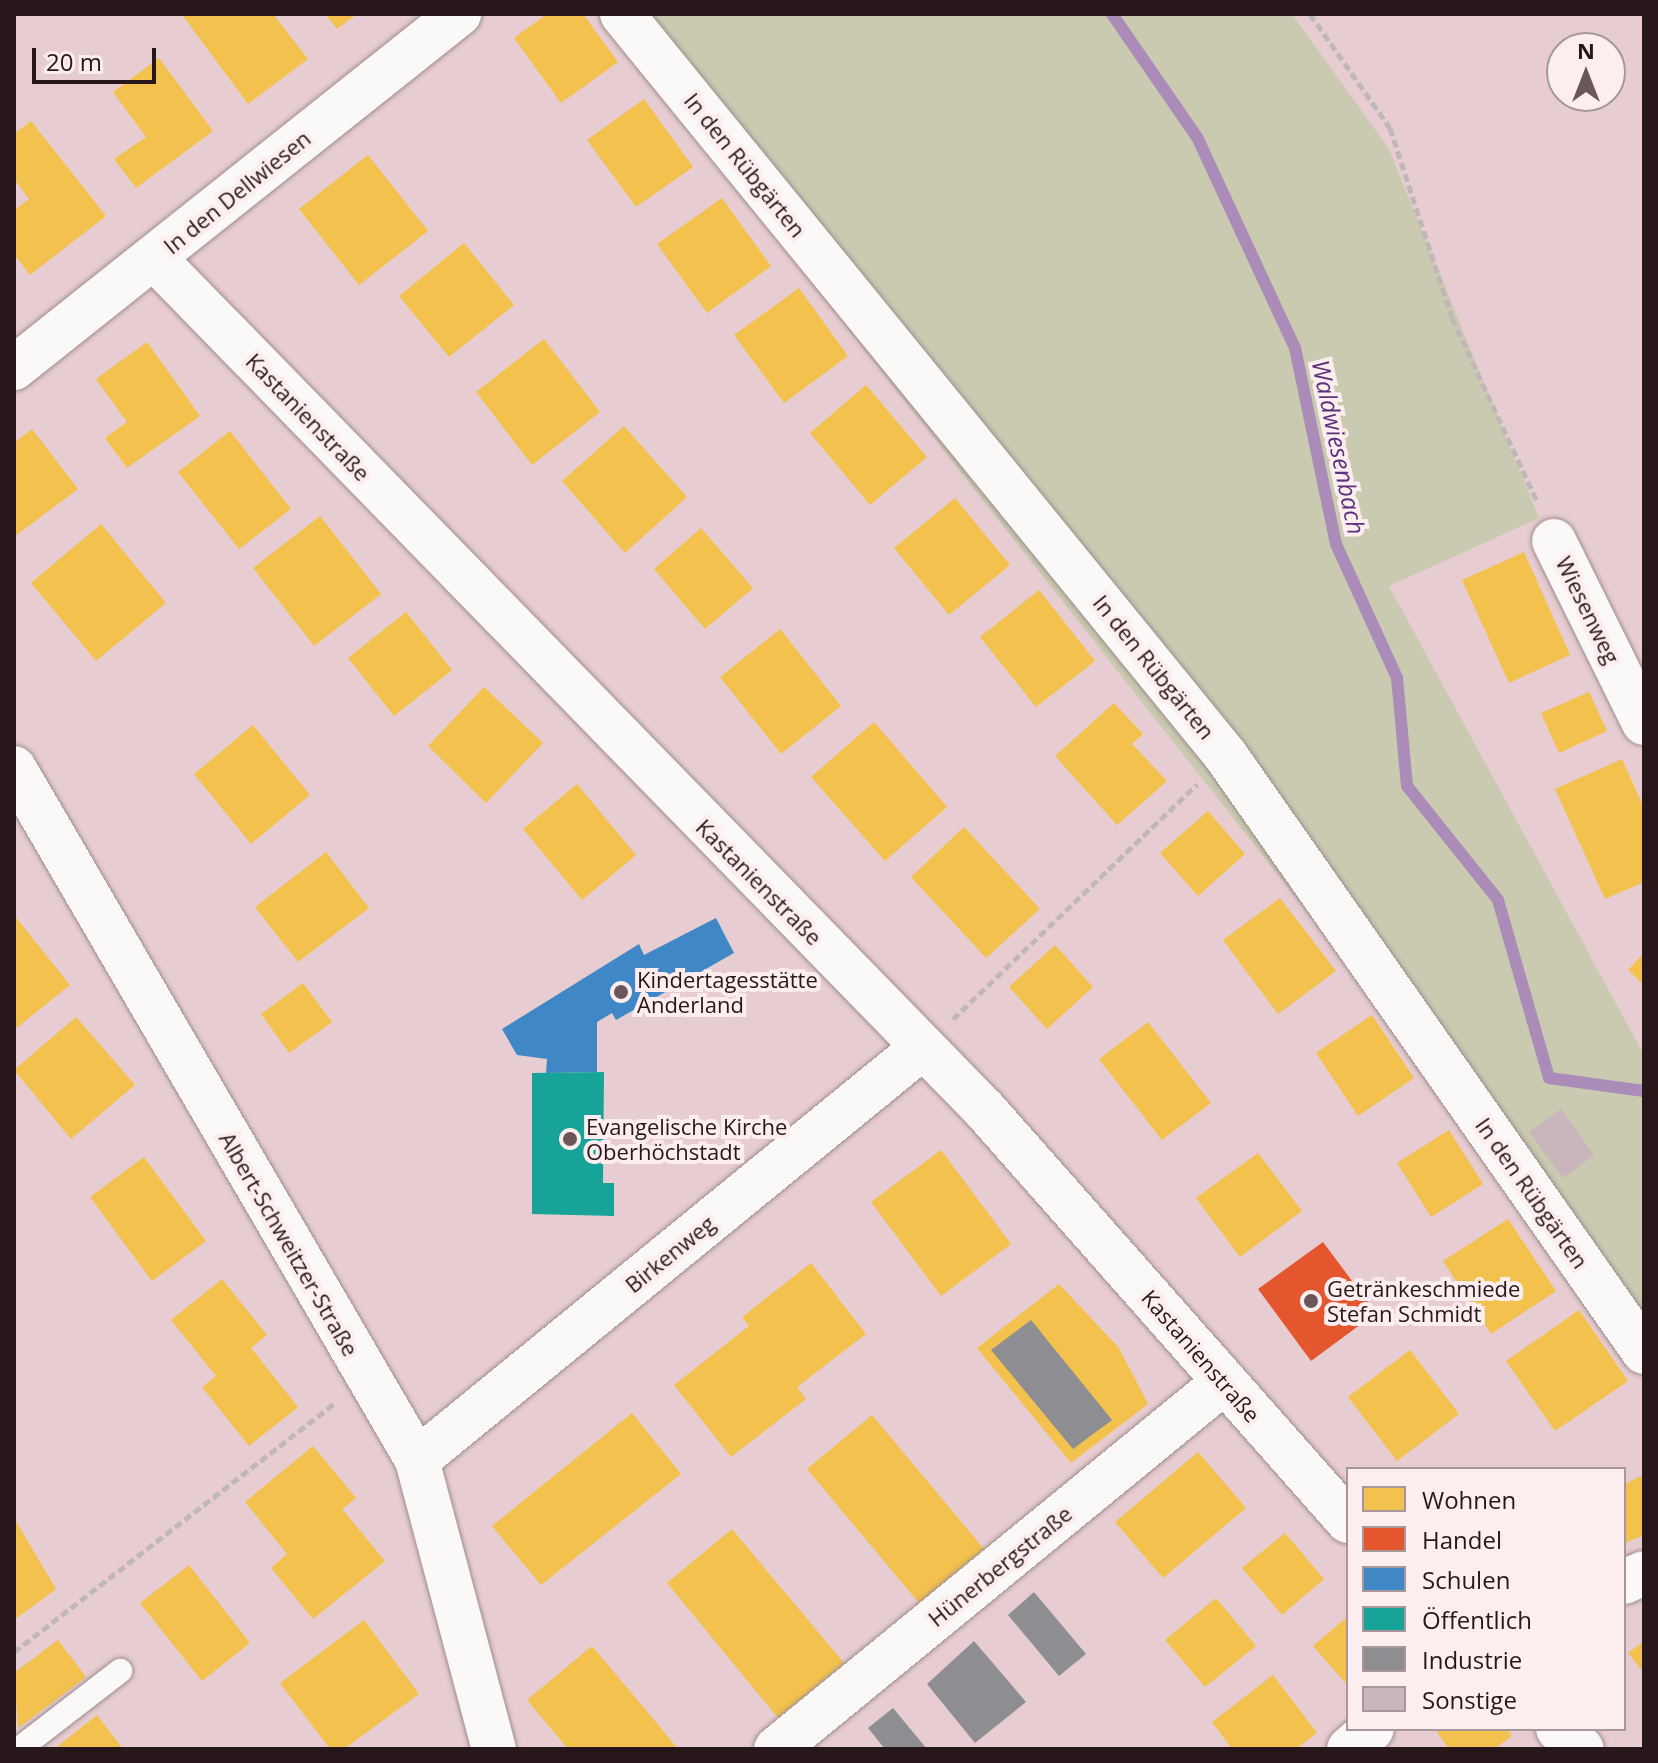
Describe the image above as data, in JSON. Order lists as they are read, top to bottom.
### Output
{
  "streets": {
    "street": [
      "In den Rübgärten",
      "In den Dellwiesen",
      "Kastanienstraße",
      "Wiesenweg",
      "Albert-Schweitzer-Straße",
      "Birkenweg",
      "Hünerbergstraße"
    ]
  },
  "crossings": [
    ["In den Dellwiesen", "Kastanienstraße"],
    ["Kastanienstraße", "Birkenweg"],
    ["Kastanienstraße", "Hünerbergstraße"],
    ["Albert-Schweitzer-Straße", "Birkenweg"]
  ],
  "water": ["Waldwiesenbach"],
  "places": ["Kindertagesstätte Anderland", "Evangelische Kirche Oberhöchstadt", "Getränkeschmiede Stefan Schmidt"],
  "legend": [
    "Wohnen",
    "Handel",
    "Schulen",
    "Öffentlich",
    "Industrie",
    "Sonstige"
  ],
  "scale_bar": "20 m",
  "north": "top"
}
